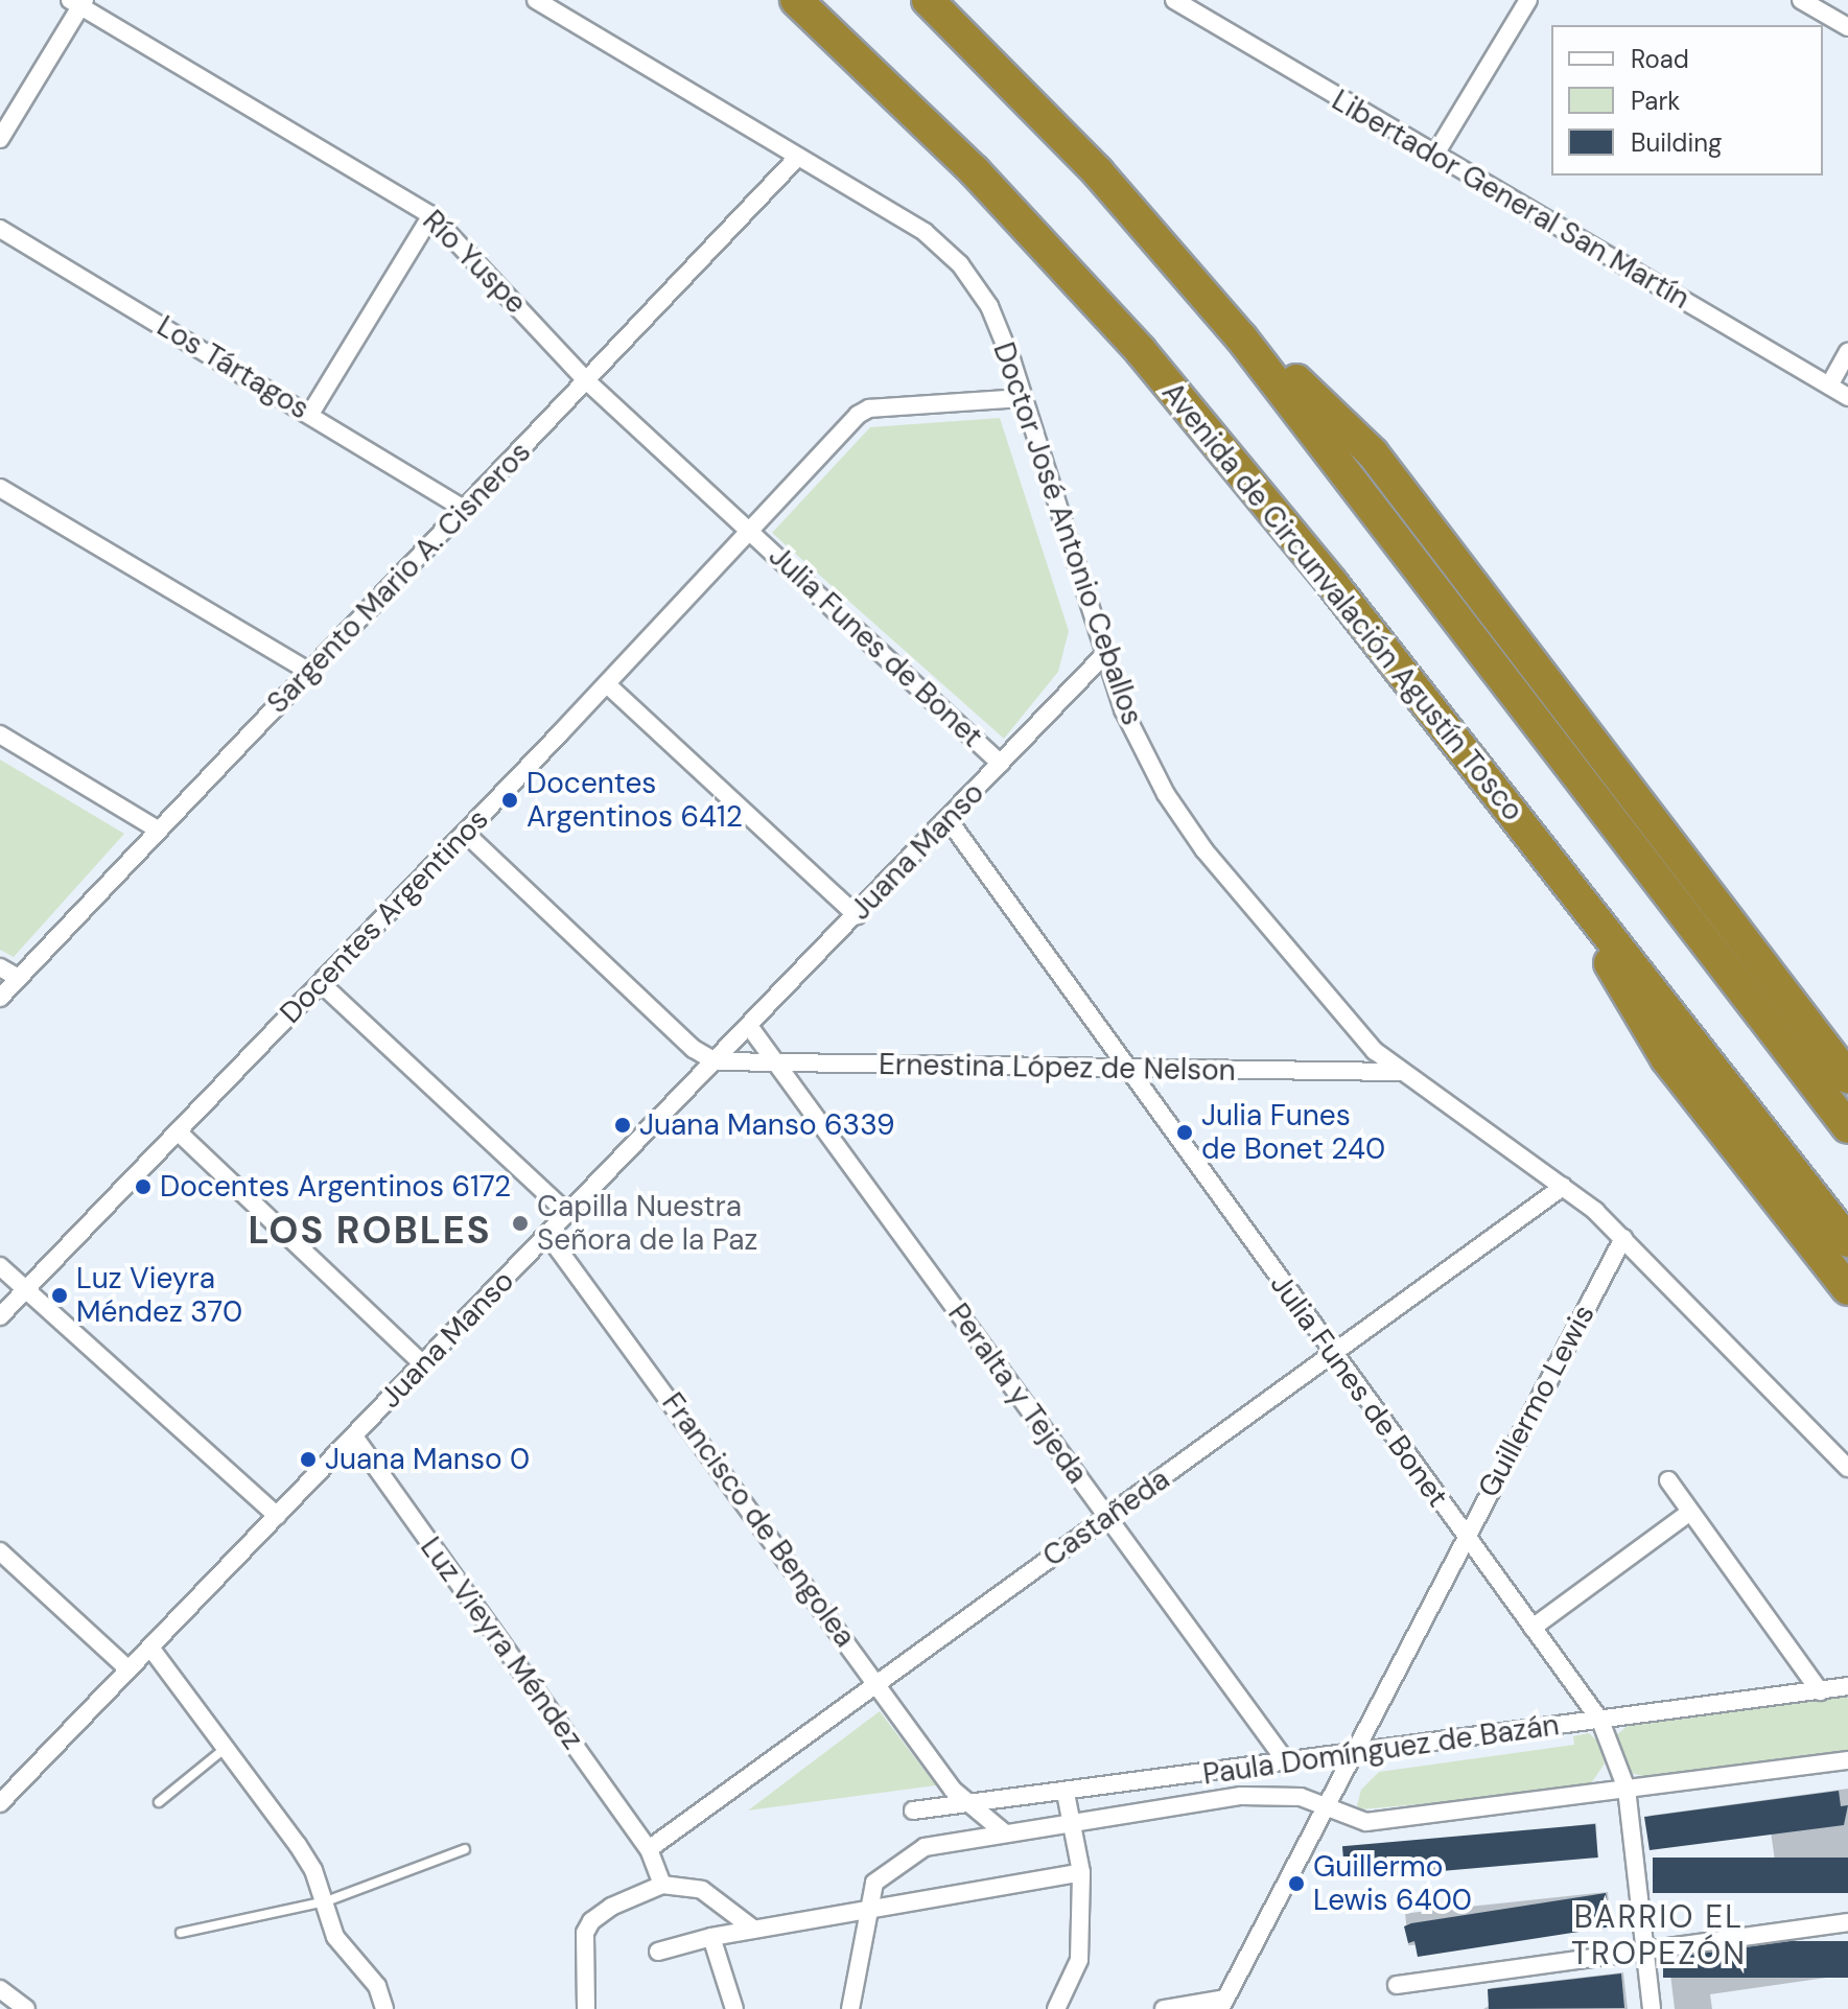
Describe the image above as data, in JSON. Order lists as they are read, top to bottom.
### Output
{
  "streets": {
    "highway": ["Avenida de Circunvalación Agustín Tosco"],
    "street": [
      "Libertador General San Martín",
      "Río Yuspe",
      "Los Tártagos",
      "Doctor José Antonio Ceballos",
      "Sargento Mario A. Cisneros",
      "Julia Funes de Bonet",
      "Juana Manso",
      "Docentes Argentinos",
      "Ernestina López de Nelson",
      "Peralta y Tejeda",
      "Guillermo Lewis",
      "Castañeda",
      "Francisco de Bengolea",
      "Luz Vieyra Méndez",
      "Paula Domínguez de Bazán"
    ]
  },
  "crossings": [
    ["Río Yuspe", "Sargento Mario A. Cisneros"],
    ["Río Yuspe", "Julia Funes de Bonet"],
    ["Río Yuspe", "Docentes Argentinos"],
    ["Los Tártagos", "Sargento Mario A. Cisneros"],
    ["Doctor José Antonio Ceballos", "Sargento Mario A. Cisneros"],
    ["Doctor José Antonio Ceballos", "Juana Manso"],
    ["Doctor José Antonio Ceballos", "Docentes Argentinos"],
    ["Doctor José Antonio Ceballos", "Ernestina López de Nelson"],
    ["Doctor José Antonio Ceballos", "Guillermo Lewis"],
    ["Doctor José Antonio Ceballos", "Castañeda"],
    ["Julia Funes de Bonet", "Juana Manso"],
    ["Julia Funes de Bonet", "Docentes Argentinos"],
    ["Julia Funes de Bonet", "Ernestina López de Nelson"],
    ["Julia Funes de Bonet", "Guillermo Lewis"],
    ["Julia Funes de Bonet", "Castañeda"],
    ["Julia Funes de Bonet", "Paula Domínguez de Bazán"],
    ["Juana Manso", "Ernestina López de Nelson"],
    ["Juana Manso", "Peralta y Tejeda"],
    ["Juana Manso", "Francisco de Bengolea"],
    ["Juana Manso", "Luz Vieyra Méndez"],
    ["Ernestina López de Nelson", "Peralta y Tejeda"],
    ["Peralta y Tejeda", "Castañeda"],
    ["Peralta y Tejeda", "Paula Domínguez de Bazán"],
    ["Guillermo Lewis", "Paula Domínguez de Bazán"],
    ["Castañeda", "Francisco de Bengolea"],
    ["Castañeda", "Luz Vieyra Méndez"],
    ["Francisco de Bengolea", "Paula Domínguez de Bazán"]
  ],
  "districts": ["LOS ROBLES", "BARRIO EL TROPEZÓN"],
  "places": [
    "Docentes Argentinos 6412",
    "Juana Manso 6339",
    "Julia Funes de Bonet 240",
    "Docentes Argentinos 6172",
    "Capilla Nuestra Señora de la Paz",
    "Luz Vieyra Méndez 370",
    "Juana Manso 0",
    "Guillermo Lewis 6400"
  ],
  "legend": ["Road", "Park", "Building"]
}
